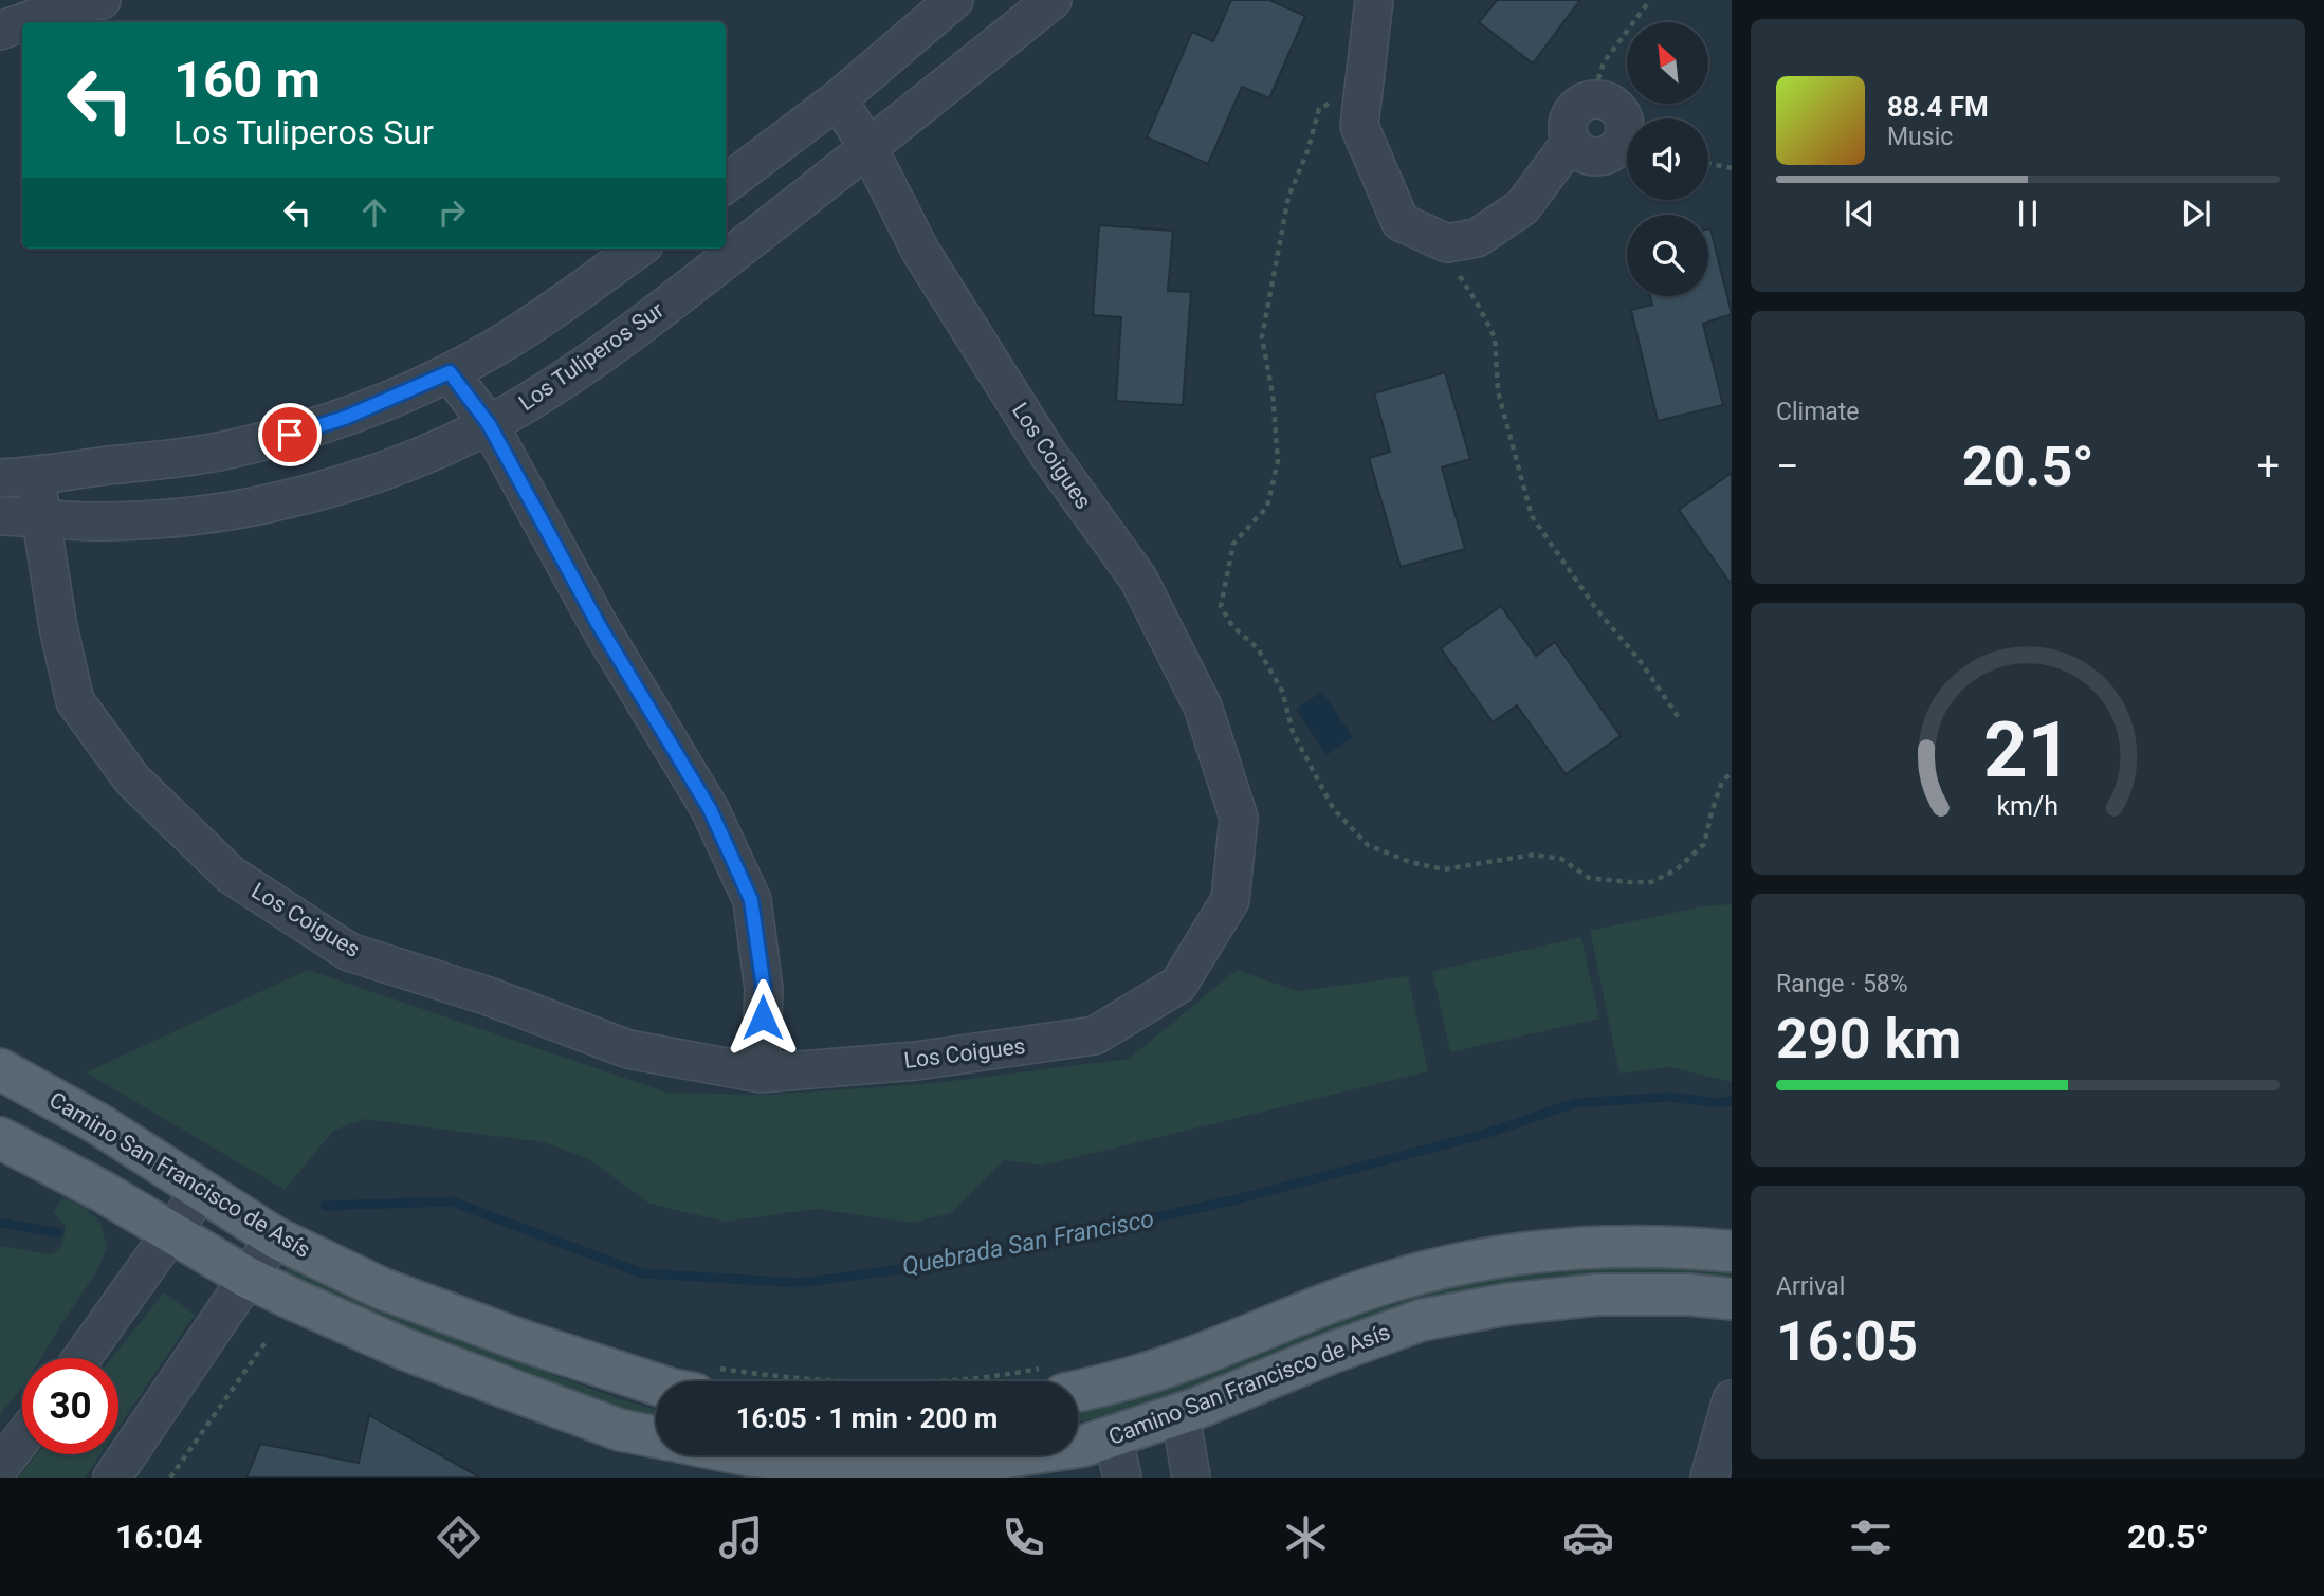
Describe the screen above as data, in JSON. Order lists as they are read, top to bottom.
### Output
{
  "streets": {
    "main road": ["Camino San Francisco de Asís"],
    "street": ["Los Tuliperos Sur", "Los Coigues"]
  },
  "crossings": [
    ["Los Tuliperos Sur", "Los Coigues"]
  ],
  "water": ["Quebrada San Francisco"],
  "north": "top left",
  "page": {
    "turn": ["160 m", "Los Tuliperos Sur"],
    "song": ["88.4 FM", "Music"],
    "tile": [
      "Climate",
      ["Range · 58%", "290 km"],
      ["Arrival", "16:05"]
    ],
    "heat": ["−", "20.5°", "+"],
    "limit": "30",
    "trip": "16:05 · 1 min · 200 m",
    "tabs": ["16:04", "20.5°"],
    "gauge": ["21", "km/h"]
  }
}
